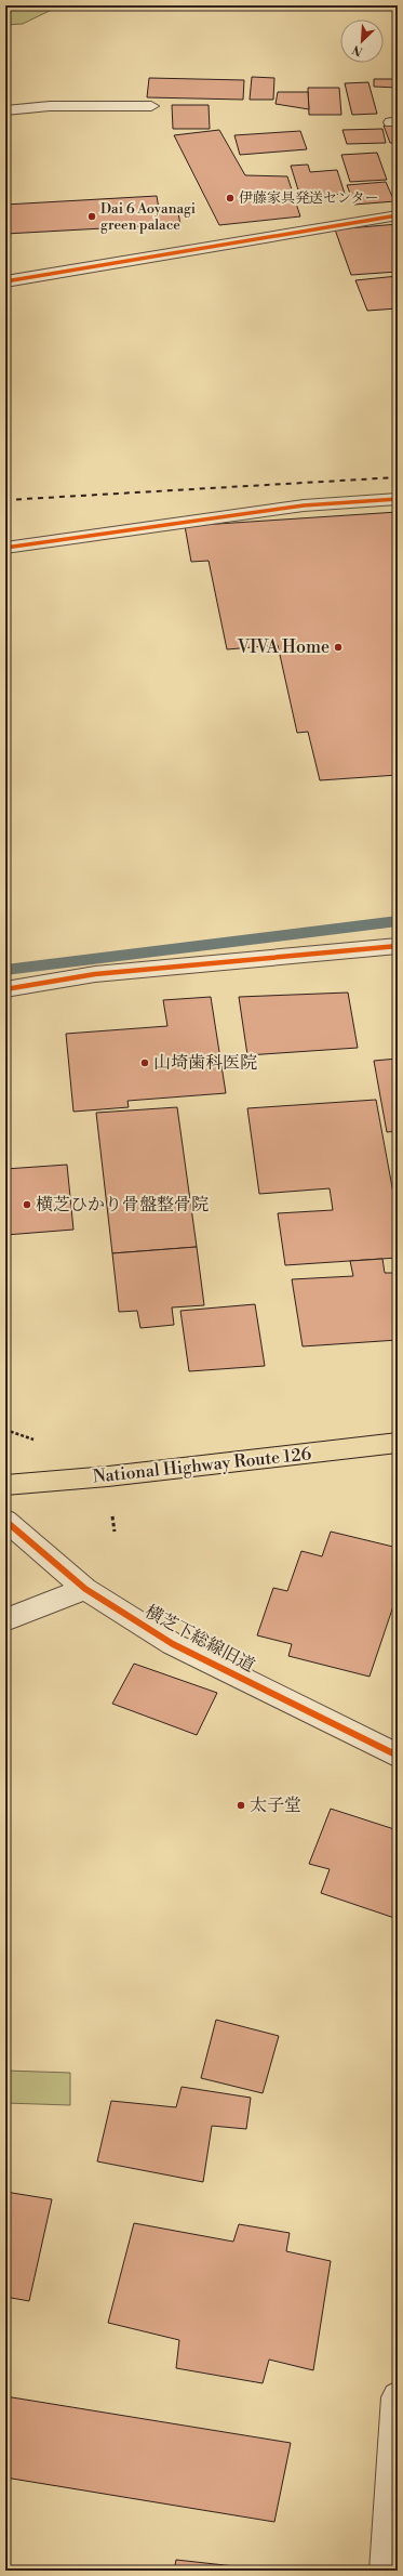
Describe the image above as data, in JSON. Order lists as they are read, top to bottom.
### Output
{
  "streets": {
    "highway": ["National Highway Route 126"],
    "street": ["横芝下総線旧道"]
  },
  "places": [
    "伊藤家具発送センター",
    "Dai 6 Aoyanagi green palace",
    "VIVA Home",
    "山埼歯科医院",
    "横芝ひかり骨盤整骨院",
    "太子堂"
  ],
  "north": "bottom left"
}
